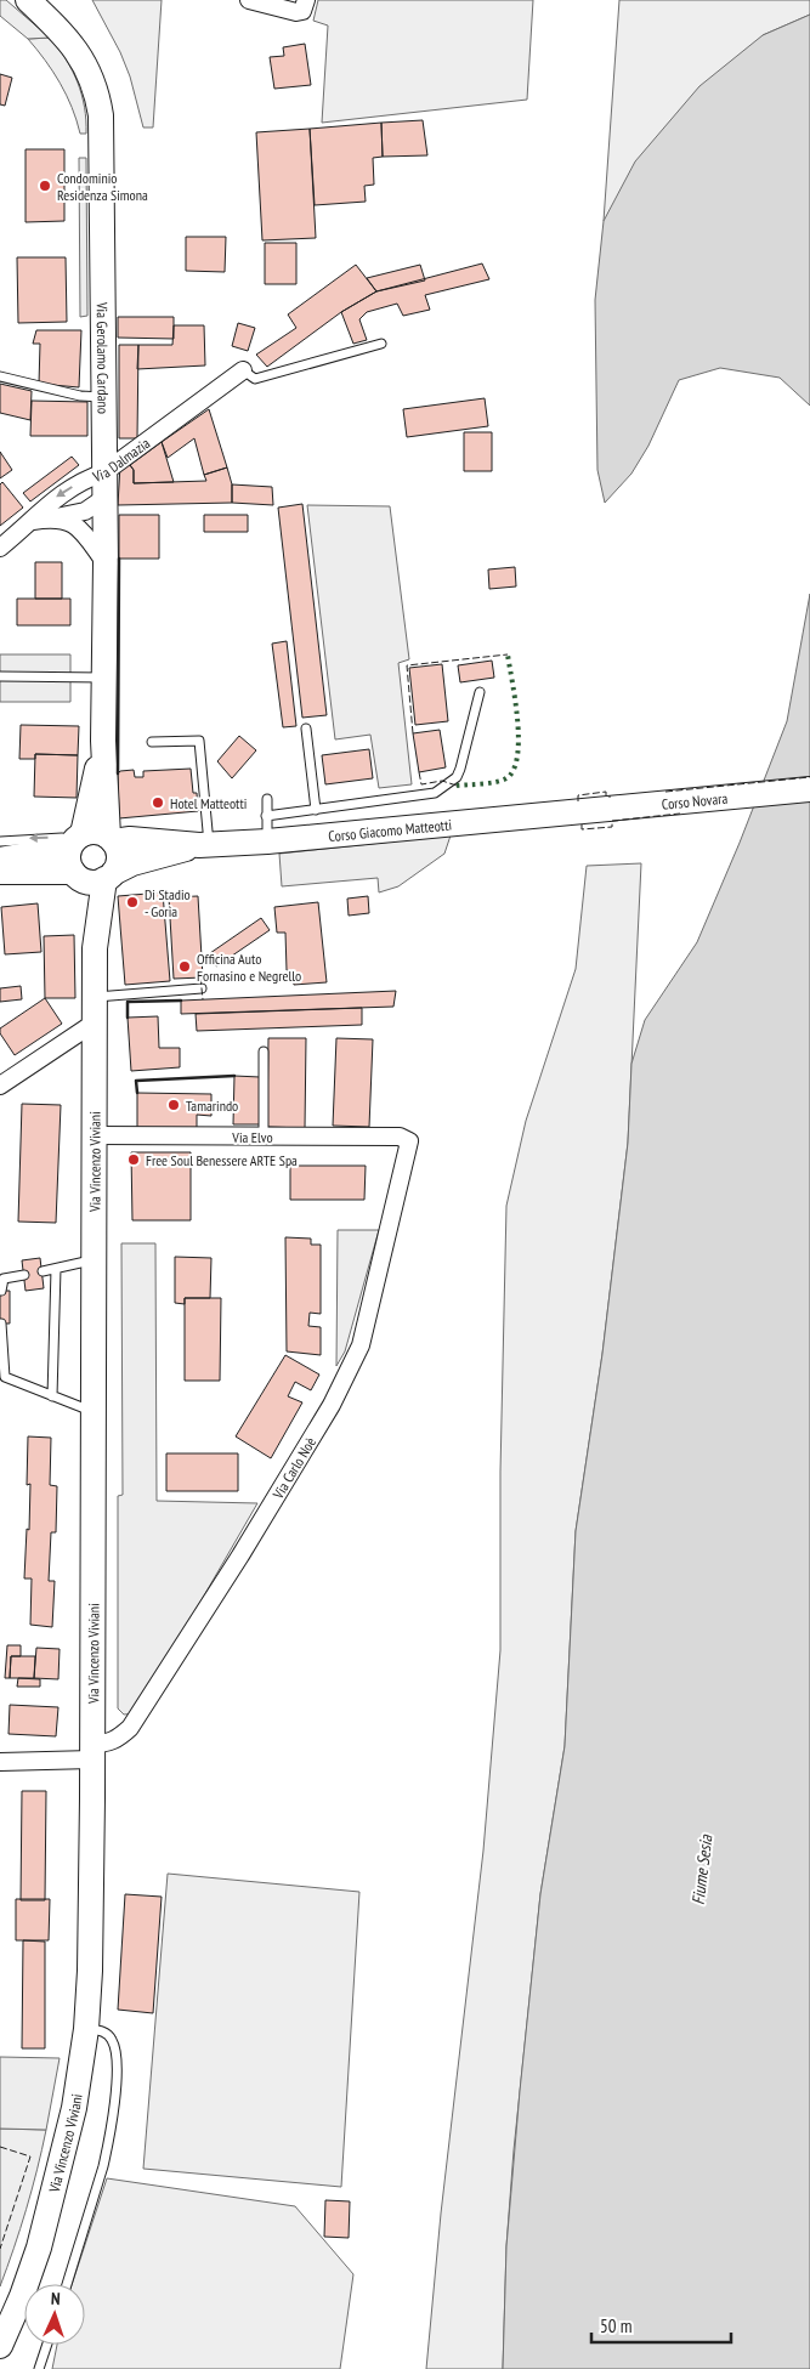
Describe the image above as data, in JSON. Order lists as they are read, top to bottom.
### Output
{
  "streets": {
    "main road": [
      "Via Gerolamo Cardano",
      "Corso Novara",
      "Corso Giacomo Matteotti",
      "Via Vincenzo Viviani"
    ],
    "street": ["Via Dalmazia", "Via Elvo", "Via Carlo Noè"]
  },
  "crossings": [
    ["Via Gerolamo Cardano", "Via Dalmazia"],
    ["Via Gerolamo Cardano", "Corso Giacomo Matteotti"],
    ["Via Gerolamo Cardano", "Via Vincenzo Viviani"],
    ["Corso Novara", "Corso Giacomo Matteotti"],
    ["Corso Giacomo Matteotti", "Via Vincenzo Viviani"],
    ["Via Elvo", "Via Vincenzo Viviani"],
    ["Via Elvo", "Via Carlo Noè"],
    ["Via Vincenzo Viviani", "Via Carlo Noè"]
  ],
  "water": ["Fiume Sesia"],
  "places": [
    "Condominio Residenza Simona",
    "Hotel Matteotti",
    "Di Stadio - Goria",
    "Officina Auto Fornasino e Negrello",
    "Tamarindo",
    "Free Soul Benessere ARTE Spa"
  ],
  "scale_bar": "50 m",
  "north": "top"
}
